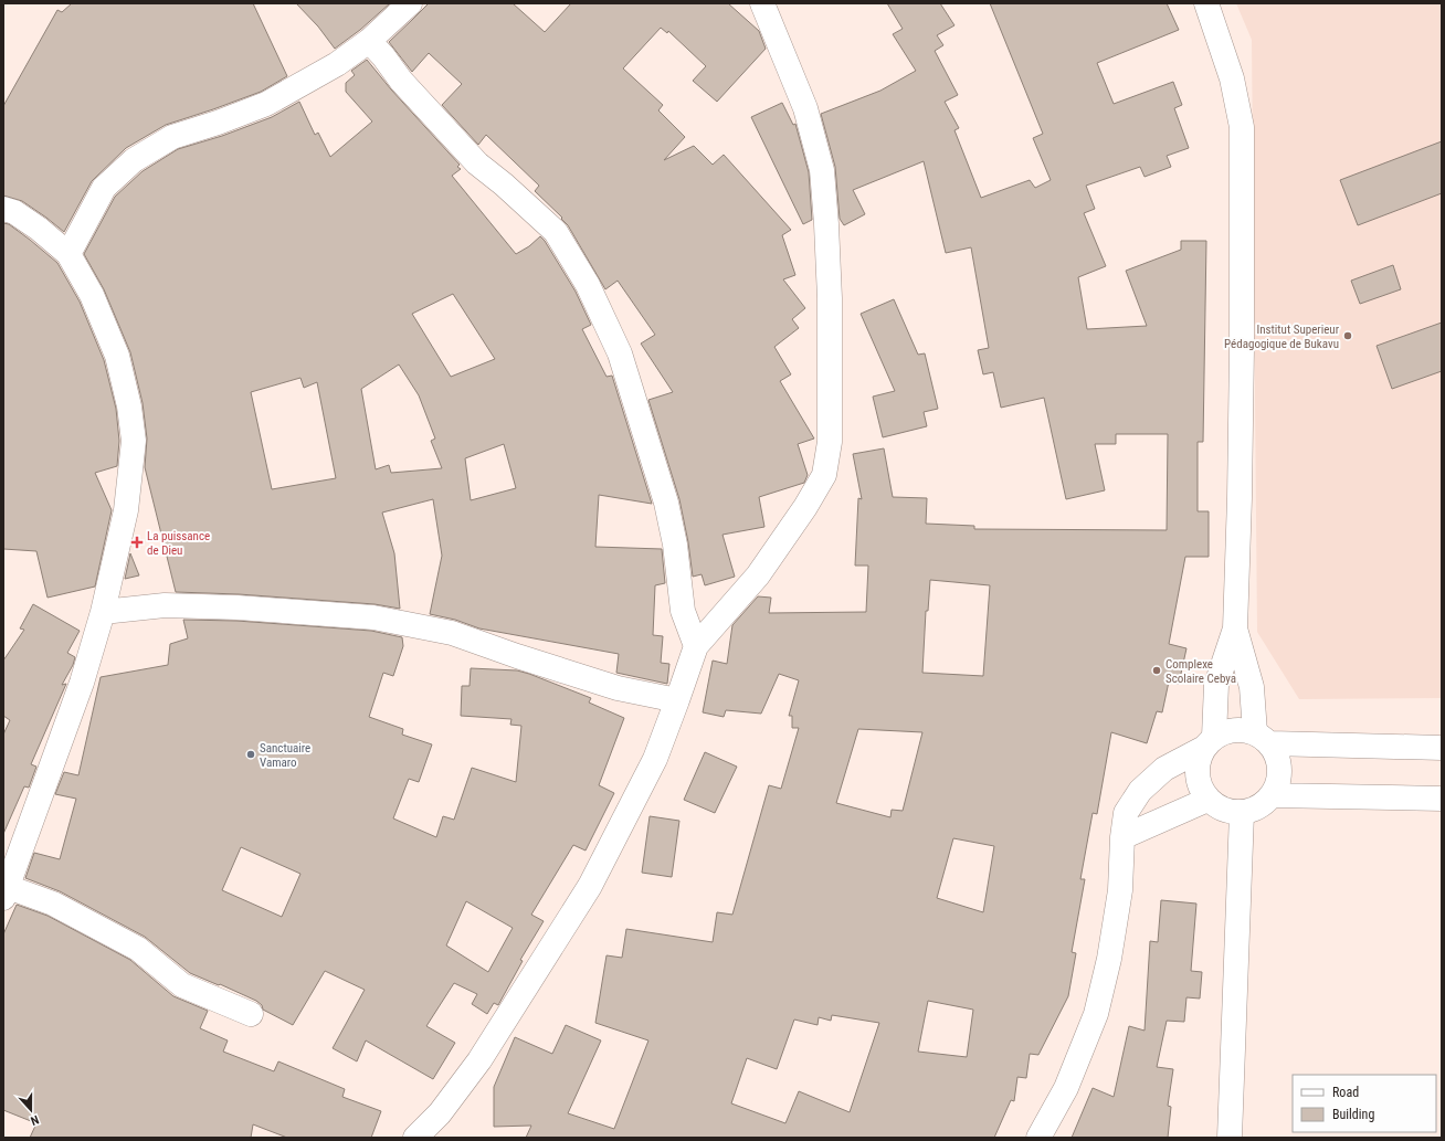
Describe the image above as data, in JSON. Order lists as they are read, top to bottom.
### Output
{
  "places": {
    "other": ["Institut Superieur Pédagogique de Bukavu", "Complexe Scolaire Cebya", "Sanctuaire Vamaro"],
    "health": ["La puissance de Dieu"]
  },
  "legend": ["Road", "Building"],
  "north": "bottom"
}
